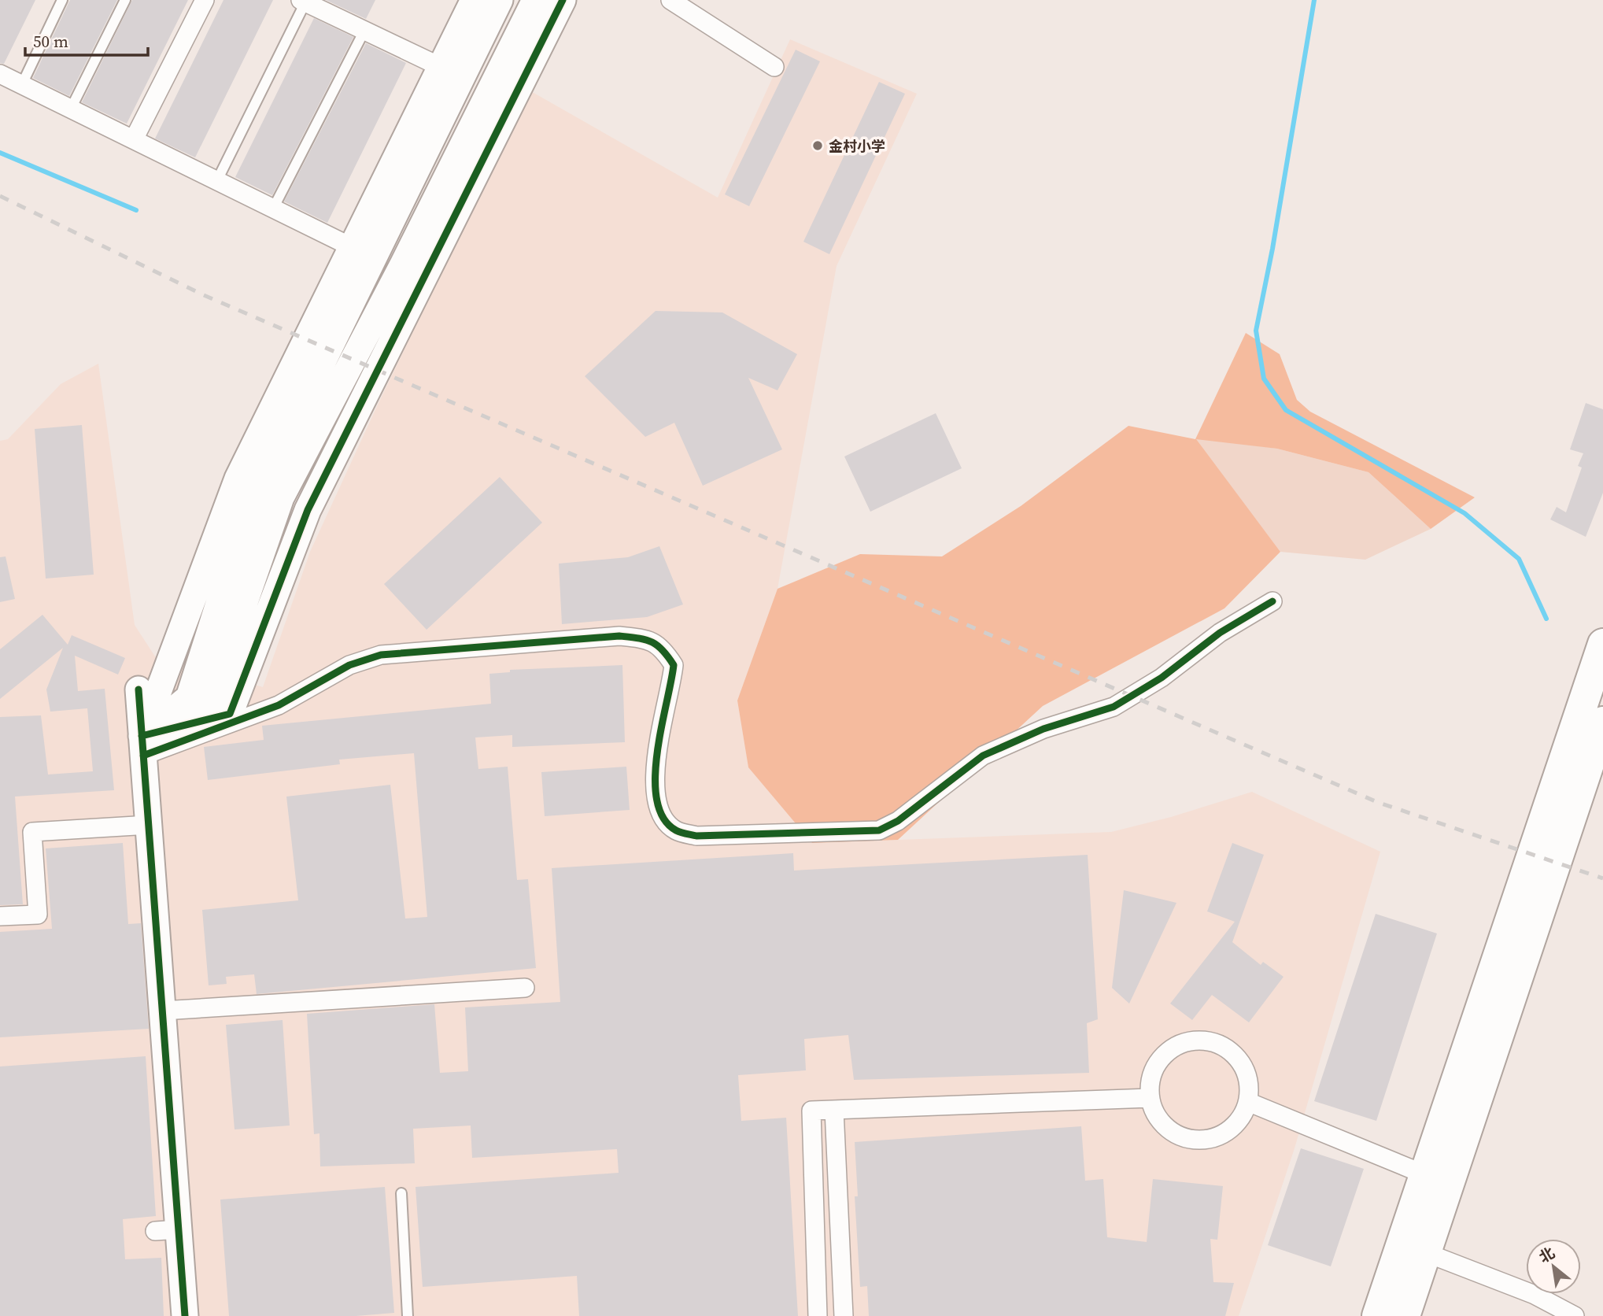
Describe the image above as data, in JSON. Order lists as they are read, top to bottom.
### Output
{
  "places": ["金村小学"],
  "scale_bar": "50 m",
  "north": "top left"
}
